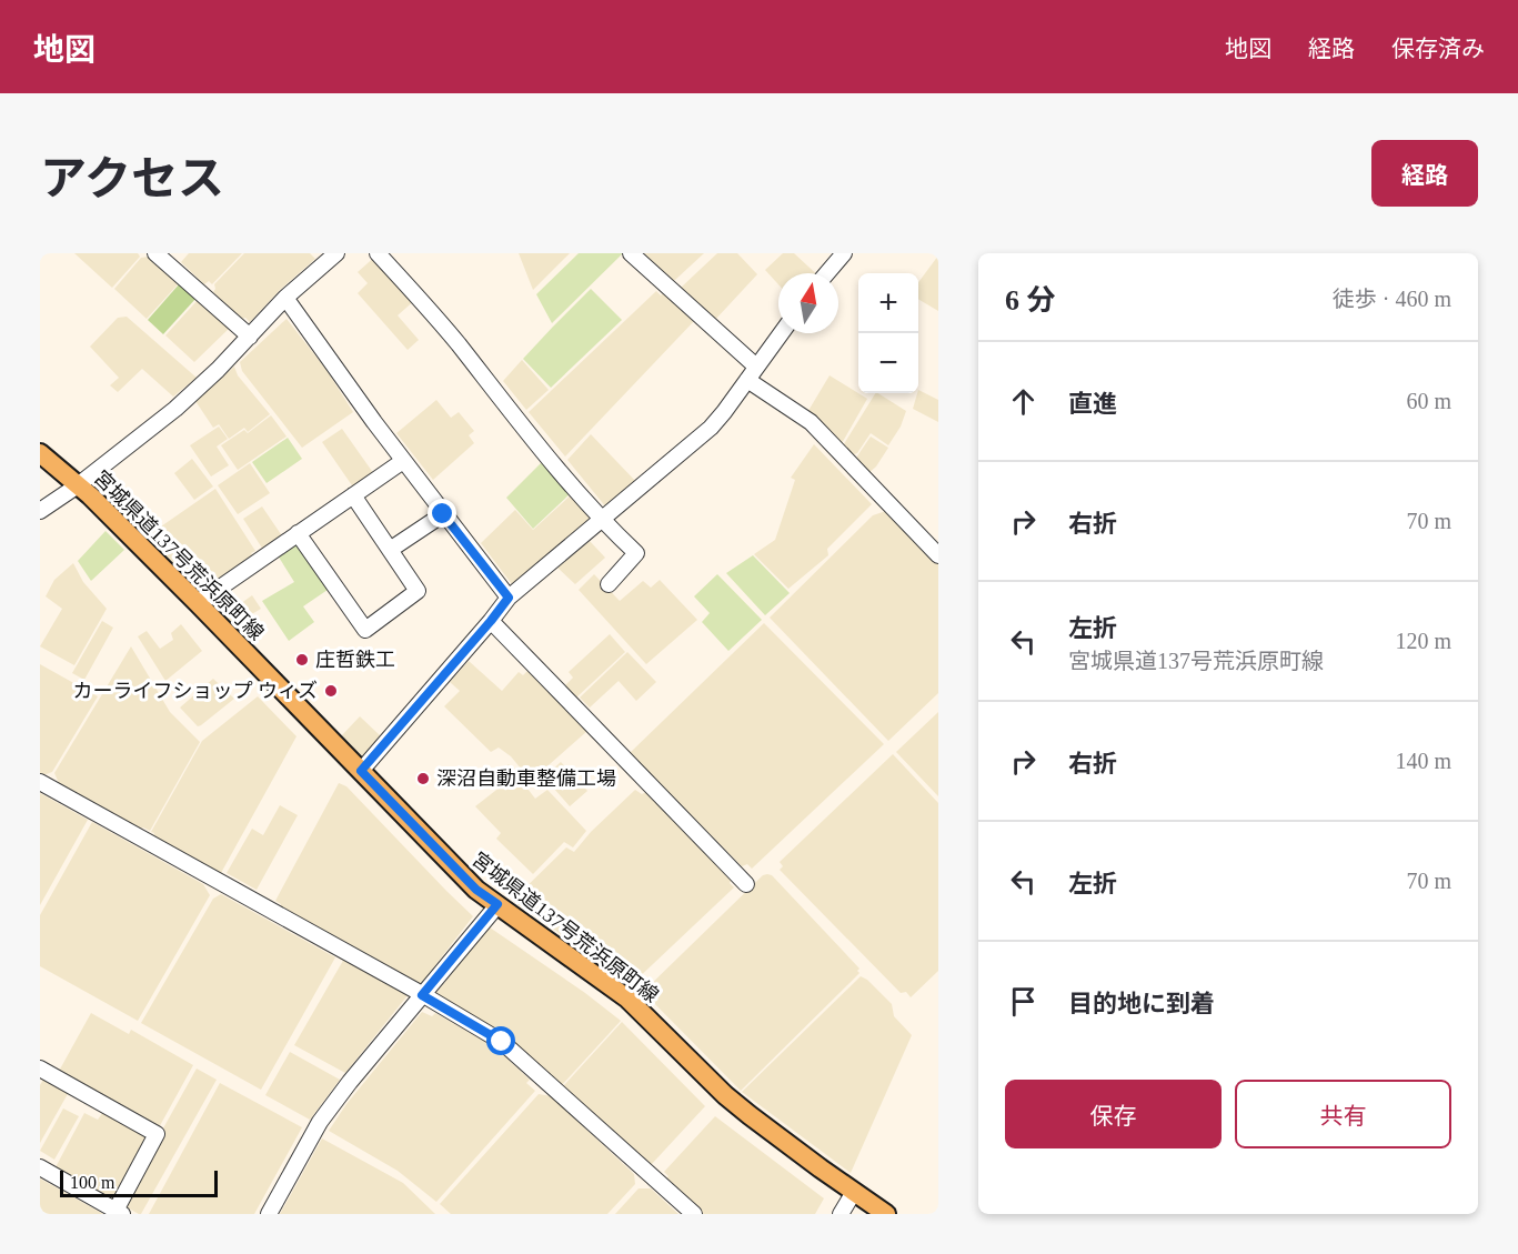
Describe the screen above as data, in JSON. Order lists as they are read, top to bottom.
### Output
{
  "streets": {
    "main road": ["宮城県道137号荒浜原町線"]
  },
  "places": ["庄哲鉄工", "カーライフショップ ウィズ", "深沼自動車整備工場"],
  "scale_bar": "100 m",
  "north": "top",
  "page": {
    "header": "地図",
    "nav": ["地図", "経路", "保存済み"],
    "title": "アクセス",
    "buttons": [
      "経路",
      ["保存", "共有"]
    ],
    "heading": ["6 分", "徒歩 · 460 m"],
    "map_buttons": ["+", "−"],
    "list": [
      ["直進", "60 m"],
      ["右折", "70 m"],
      ["左折", "宮城県道137号荒浜原町線", "120 m"],
      ["右折", "140 m"],
      ["左折", "70 m"],
      "目的地に到着"
    ],
    "scale": "100 m"
  }
}
